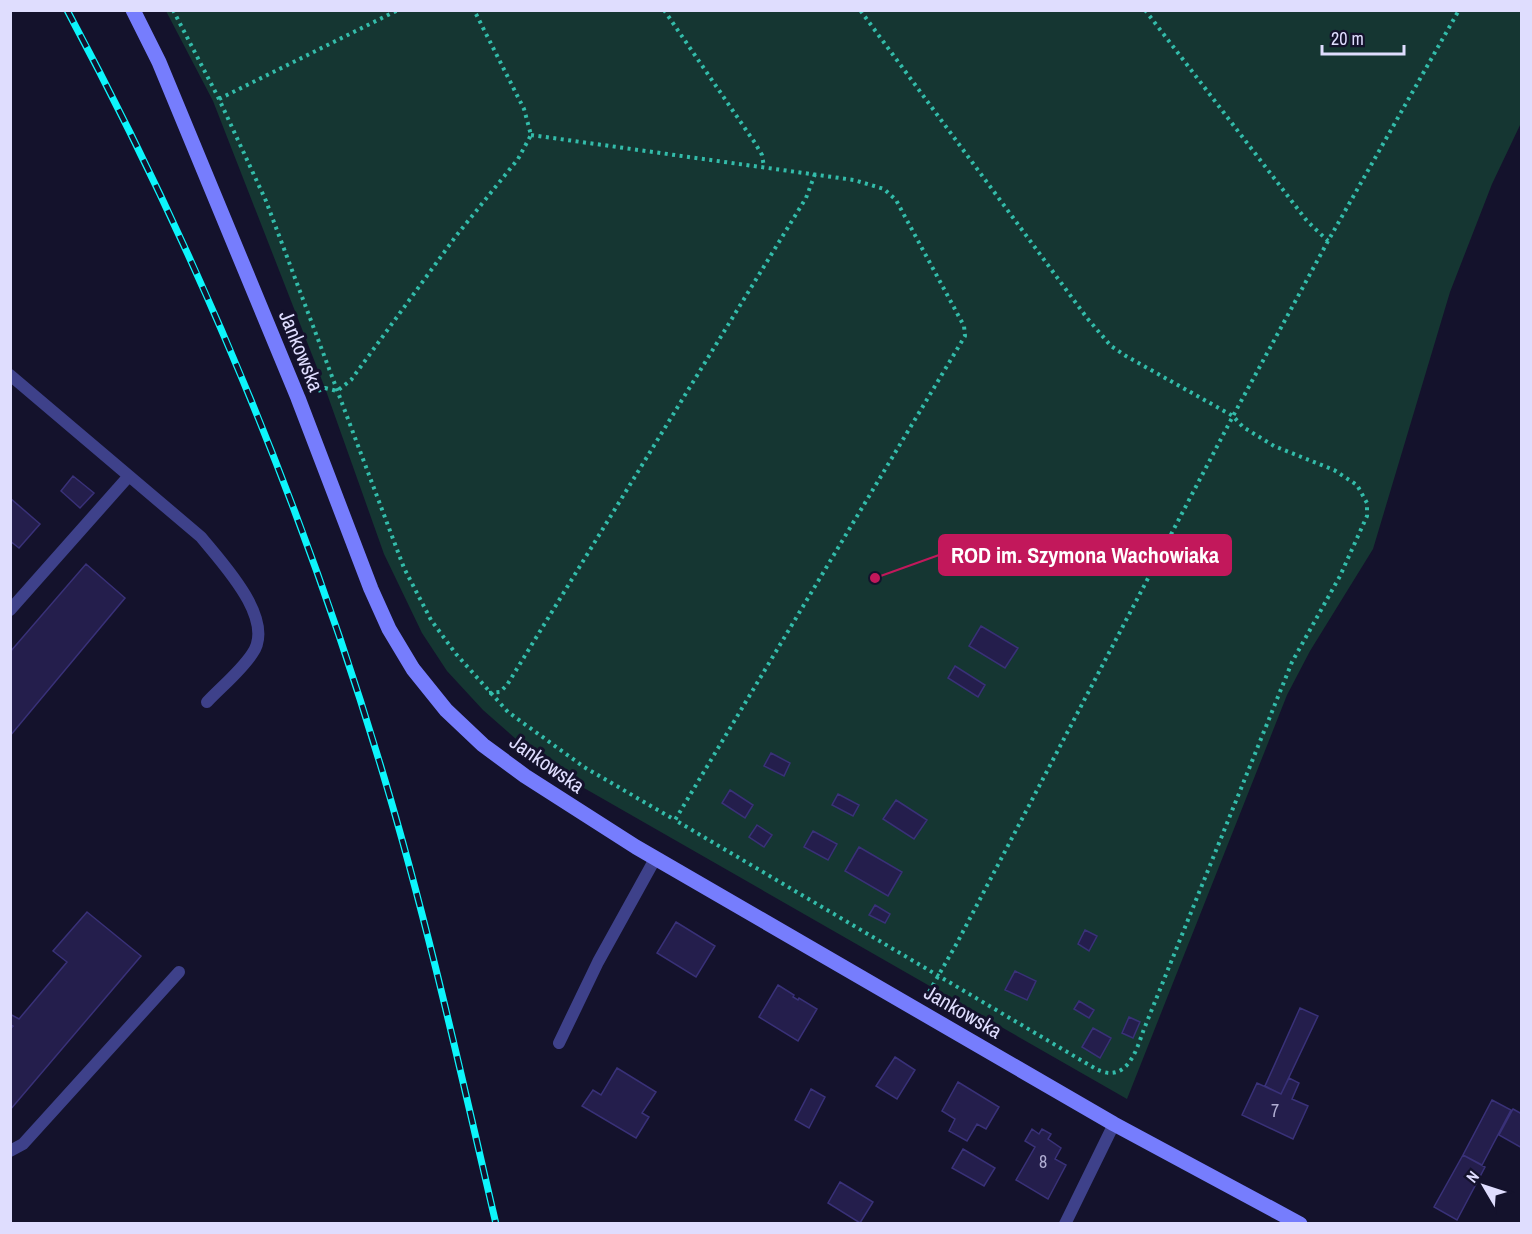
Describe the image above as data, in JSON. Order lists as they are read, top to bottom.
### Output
{
  "streets": {
    "street": ["Jankowska"]
  },
  "places": ["ROD im. Szymona Wachowiaka"],
  "house_numbers": ["7", "8"],
  "scale_bar": "20 m",
  "north": "top left"
}
